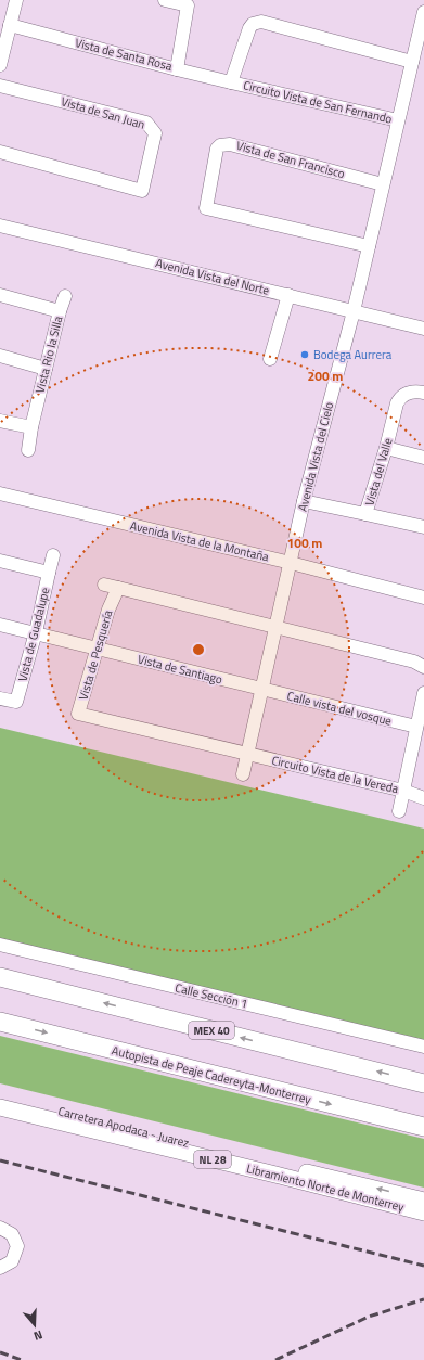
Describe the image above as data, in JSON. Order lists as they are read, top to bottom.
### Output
{
  "streets": {
    "highway": ["MEX 40", "Autopista de Peaje Cadereyta-Monterrey"],
    "main road": ["Carretera Apodaca - Juarez", "NL 28", "Libramiento Norte de Monterrey"],
    "street": [
      "Vista de Santa Rosa",
      "Circuito Vista de San Fernando",
      "Vista de San Juan",
      "Vista de San Francisco",
      "Avenida Vista del Norte",
      "Vista Rio la Silla",
      "Avenida Vista del Cielo",
      "Vista del Valle",
      "Avenida Vista de la Montaña",
      "Vista de Guadalupe",
      "Vista de Pesquería",
      "Vista de Santiago",
      "Calle vista del vosque",
      "Circuito Vista de la Vereda",
      "Calle Sección 1"
    ]
  },
  "crossings": [
    ["Circuito Vista de San Fernando", "Avenida Vista del Cielo"],
    ["Vista de San Francisco", "Avenida Vista del Cielo"],
    ["Avenida Vista del Norte", "Avenida Vista del Cielo"],
    ["Avenida Vista del Cielo", "Avenida Vista de la Montaña"],
    ["Avenida Vista del Cielo", "Vista de Pesquería"],
    ["Avenida Vista del Cielo", "Vista de Santiago"],
    ["Avenida Vista del Cielo", "Calle vista del vosque"],
    ["Avenida Vista del Cielo", "Circuito Vista de la Vereda"],
    ["Vista de Guadalupe", "Vista de Santiago"],
    ["Vista de Pesquería", "Vista de Santiago"],
    ["Vista de Pesquería", "Circuito Vista de la Vereda"],
    ["Vista de Santiago", "Calle vista del vosque"],
    ["Calle vista del vosque", "Circuito Vista de la Vereda"]
  ],
  "one_way": ["Carretera Apodaca - Juarez"],
  "places": ["Bodega Aurrera"],
  "north": "bottom",
  "rings": ["200 m", "100 m"]
}
